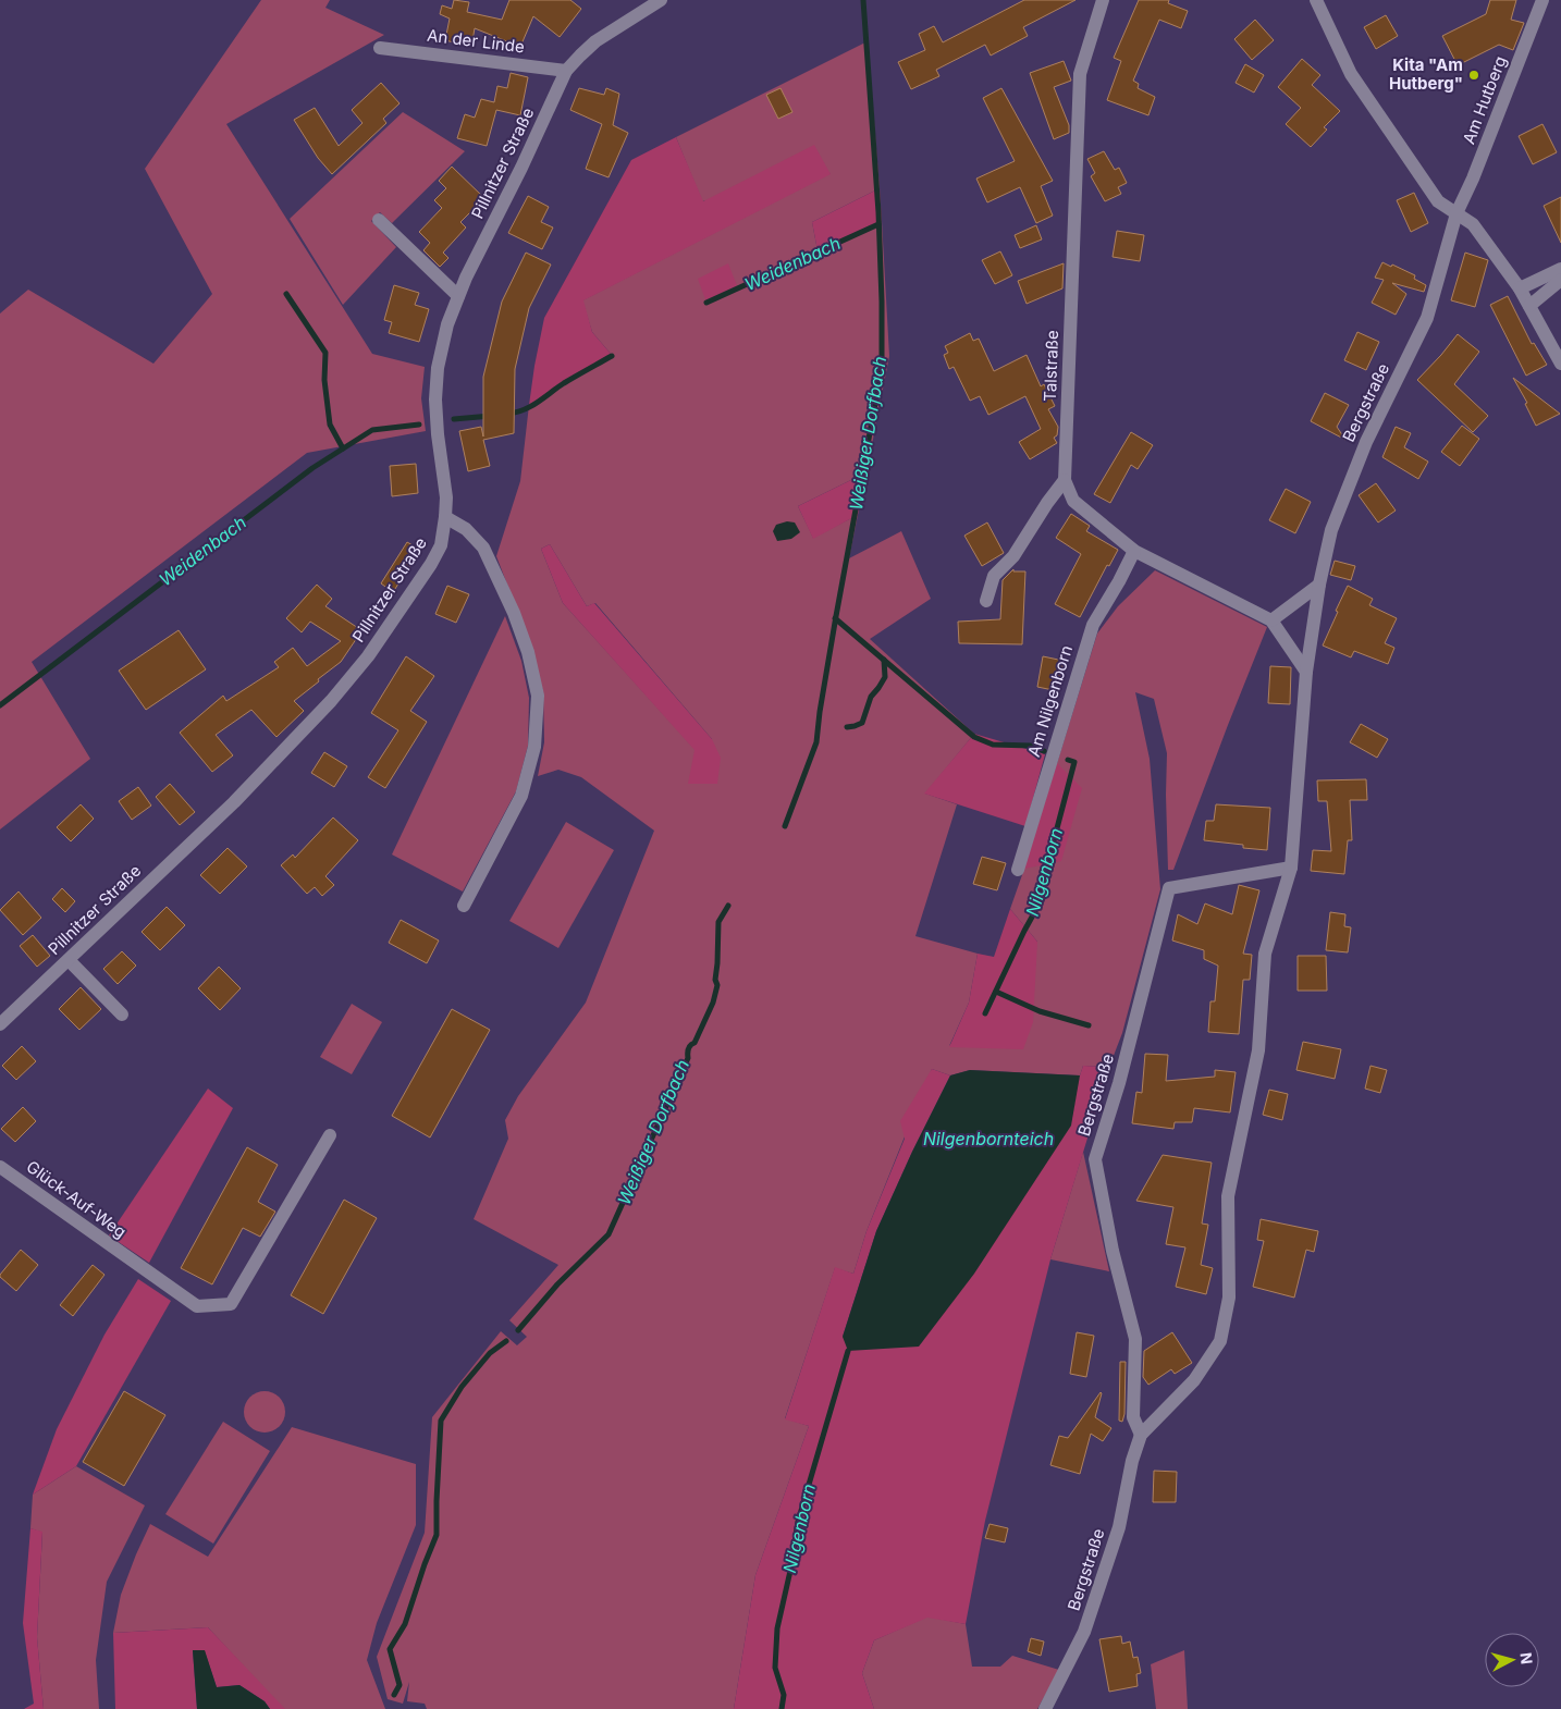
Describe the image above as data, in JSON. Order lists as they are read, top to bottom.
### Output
{
  "streets": {
    "street": [
      "An der Linde",
      "Am Hutberg",
      "Pillnitzer Straße",
      "Talstraße",
      "Bergstraße",
      "Am Nilgenborn",
      "Glück-Auf-Weg"
    ]
  },
  "crossings": [
    ["An der Linde", "Pillnitzer Straße"],
    ["Am Hutberg", "Bergstraße"],
    ["Talstraße", "Bergstraße"],
    ["Talstraße", "Am Nilgenborn"]
  ],
  "water": [
    "Weidenbach",
    "Weißiger Dorfbach",
    "Nilgenborn",
    "Nilgenbornteich"
  ],
  "places": ["Kita \"Am Hutberg\""],
  "north": "right"
}
